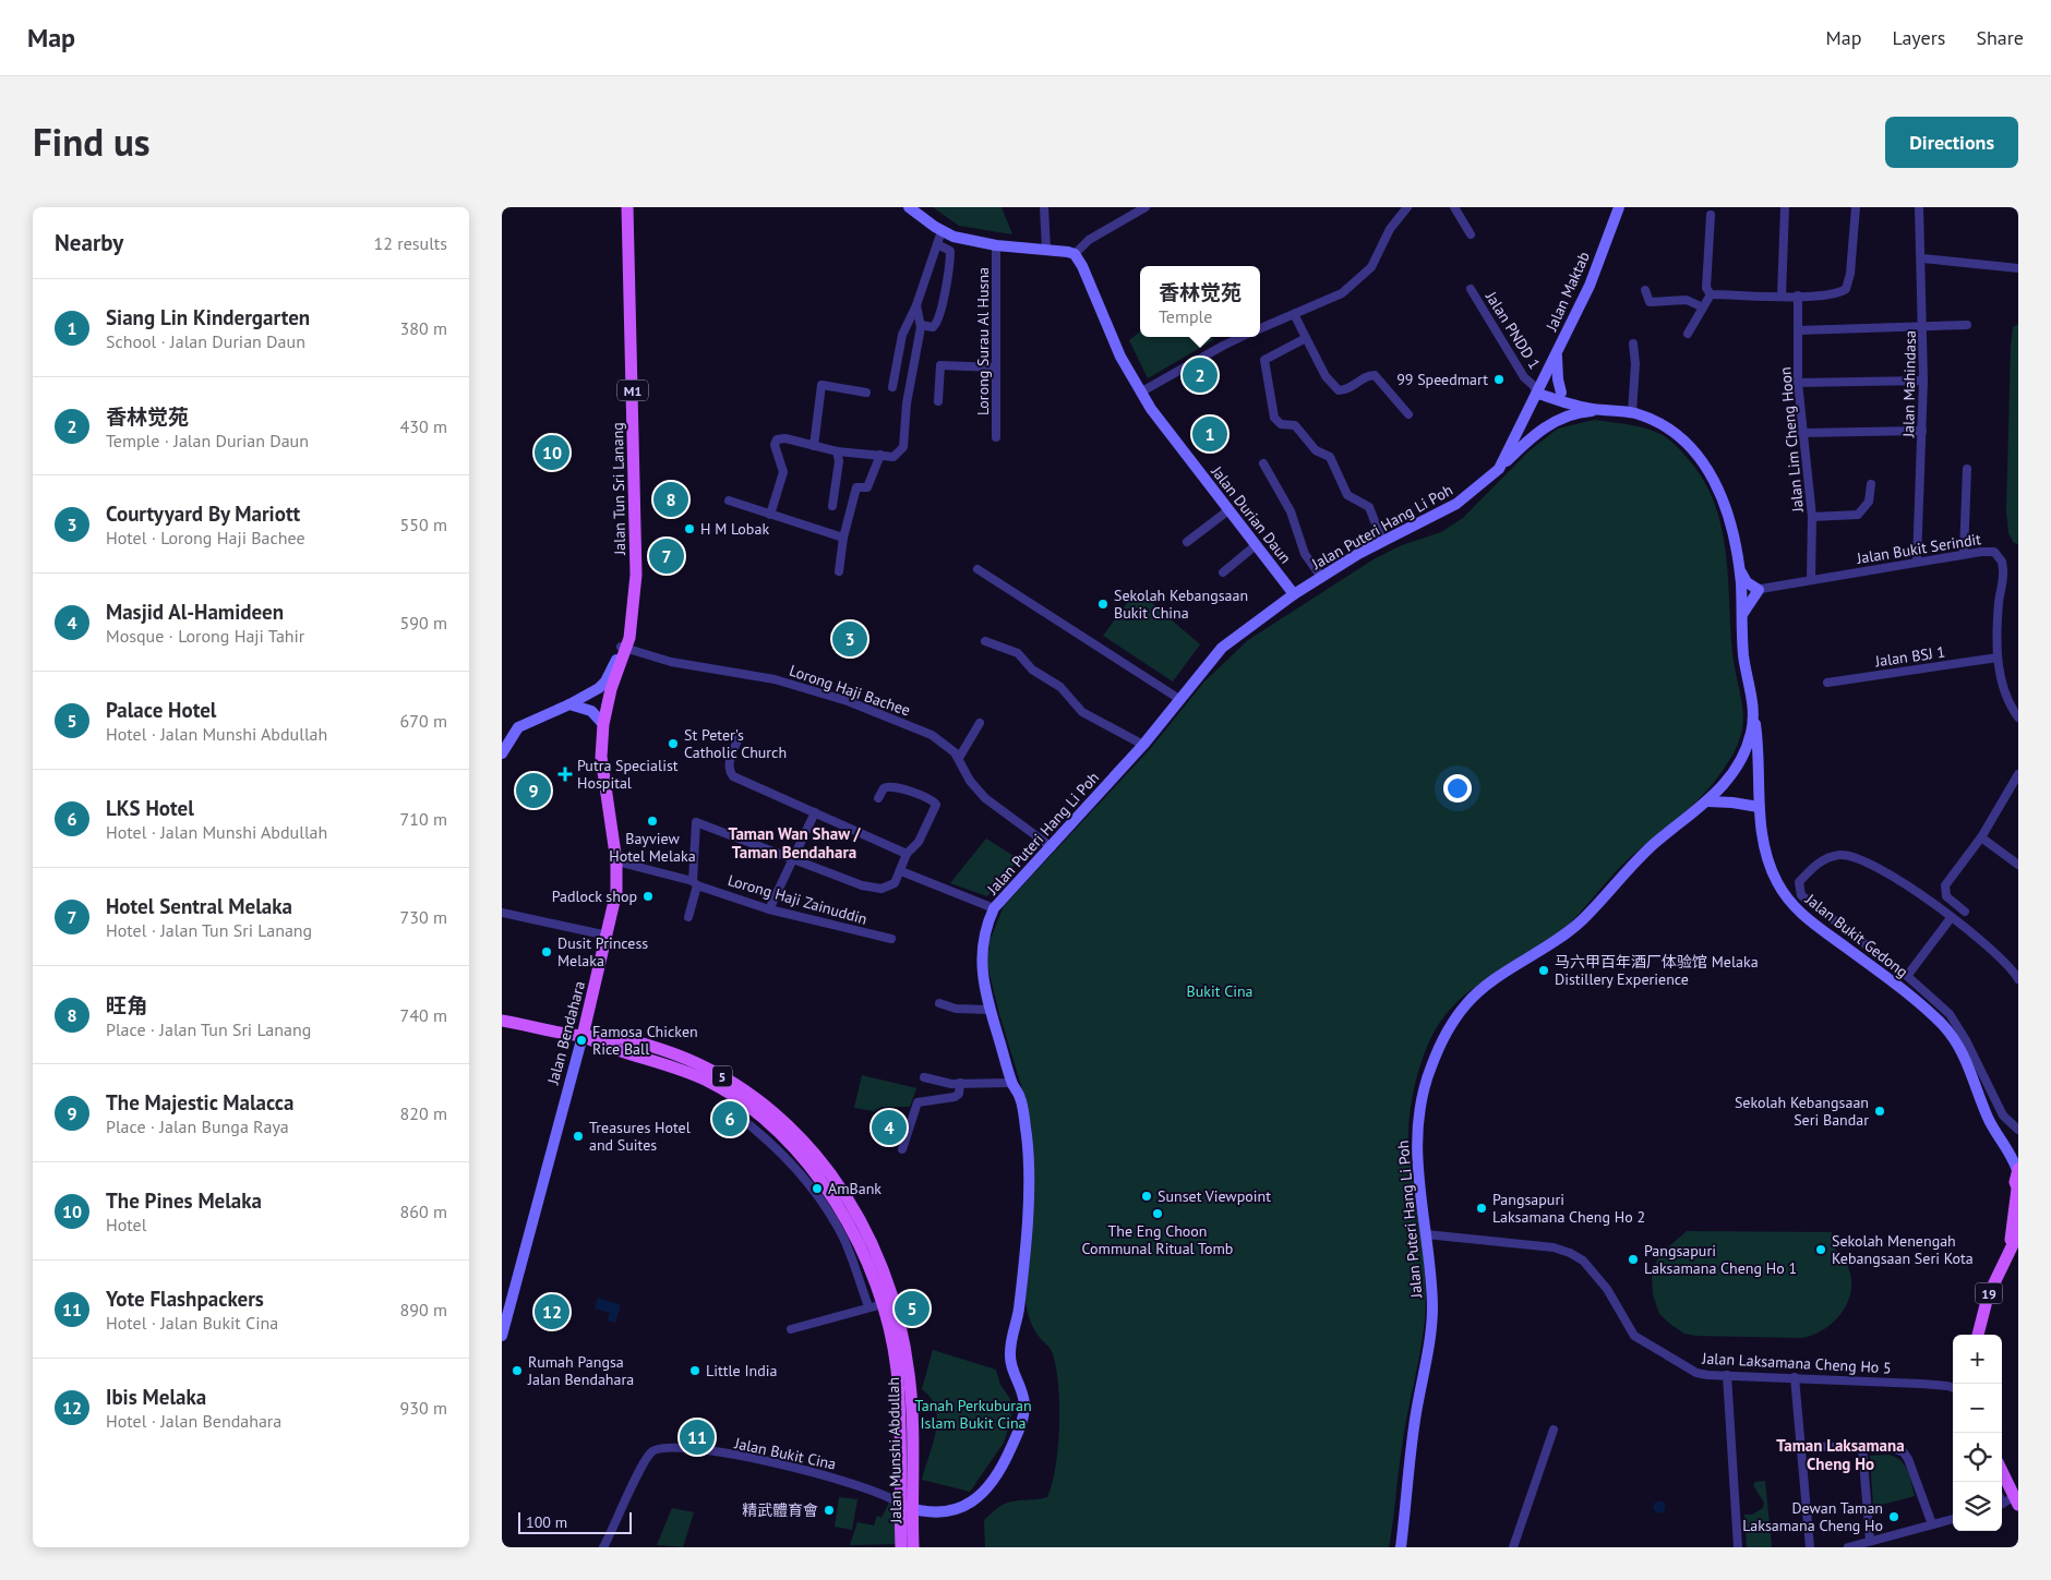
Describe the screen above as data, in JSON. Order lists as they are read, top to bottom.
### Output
{
  "streets": {
    "main road": [
      "M1",
      "Jalan Tun Sri Lanang",
      "Jalan Bendahara",
      "5",
      "19",
      "Jalan Munshi Abdullah"
    ],
    "street": [
      "Jalan Maktab",
      "Jalan PNDD 1",
      "Lorong Surau Al Husna",
      "Jalan Mahindasa",
      "Jalan Lim Cheng Hoon",
      "Jalan Durian Daun",
      "Jalan Puteri Hang Li Poh",
      "Jalan Bukit Serindit",
      "Jalan BSJ 1",
      "Lorong Haji Bachee",
      "Lorong Haji Zainuddin",
      "Jalan Bukit Gedong",
      "Jalan Laksamana Cheng Ho 5",
      "Jalan Bukit Cina"
    ]
  },
  "crossings": [
    ["Jalan Maktab", "Jalan PNDD 1"],
    ["Jalan Maktab", "Jalan Puteri Hang Li Poh"],
    ["Jalan PNDD 1", "Jalan Puteri Hang Li Poh"],
    ["Jalan Mahindasa", "Jalan Bukit Serindit"],
    ["Jalan Lim Cheng Hoon", "Jalan Bukit Serindit"],
    ["Jalan Tun Sri Lanang", "Lorong Haji Bachee"],
    ["Jalan Tun Sri Lanang", "Jalan Bendahara"],
    ["Jalan Durian Daun", "Jalan Puteri Hang Li Poh"],
    ["Jalan Puteri Hang Li Poh", "Jalan Bukit Serindit"],
    ["Jalan Puteri Hang Li Poh", "Lorong Haji Bachee"],
    ["Jalan Puteri Hang Li Poh", "Jalan Bukit Gedong"],
    ["Jalan Puteri Hang Li Poh", "Jalan Laksamana Cheng Ho 5"],
    ["Jalan Puteri Hang Li Poh", "Jalan Munshi Abdullah"],
    ["Jalan Puteri Hang Li Poh", "Jalan Bukit Cina"],
    ["Jalan Bukit Serindit", "Jalan BSJ 1"],
    ["Lorong Haji Bachee", "Jalan Bendahara"],
    ["Lorong Haji Zainuddin", "Jalan Bendahara"],
    ["Jalan Bendahara", "Jalan Munshi Abdullah"],
    ["Jalan Munshi Abdullah", "Jalan Bukit Cina"]
  ],
  "districts": ["Taman Wan Shaw / Taman Bendahara", "Taman Laksamana Cheng Ho"],
  "parks": ["Bukit Cina", "Tanah Perkuburan Islam Bukit Cina"],
  "places": {
    "other": [
      "99 Speedmart",
      "H M Lobak",
      "Sekolah Kebangsaan Bukit China",
      "St Peter's Catholic Church",
      "Bayview Hotel Melaka",
      "Padlock shop",
      "Dusit Princess Melaka",
      "马六甲百年酒厂体验馆 Melaka Distillery Experience",
      "Famosa Chicken Rice Ball",
      "Sekolah Kebangsaan Seri Bandar",
      "Treasures Hotel and Suites",
      "AmBank",
      "Sunset Viewpoint",
      "Pangsapuri Laksamana Cheng Ho 2",
      "The Eng Choon Communal Ritual Tomb",
      "Sekolah Menengah Kebangsaan Seri Kota",
      "Pangsapuri Laksamana Cheng Ho 1",
      "Rumah Pangsa Jalan Bendahara",
      "Little India",
      "精武體育會",
      "Dewan Taman Laksamana Cheng Ho"
    ],
    "health": ["Putra Specialist Hospital"]
  },
  "scale_bar": "100 m",
  "page": {
    "header": "Map",
    "nav": ["Map", "Layers", "Share"],
    "title": "Find us",
    "buttons": "Directions",
    "heading": ["Nearby", "12 results"],
    "popup": ["香林觉苑", "Temple"],
    "list": [
      {
        "mark": "1",
        "name": "Siang Lin Kindergarten",
        "note": "School · Jalan Durian Daun",
        "value": "380 m"
      },
      {
        "mark": "2",
        "name": "香林觉苑",
        "note": "Temple · Jalan Durian Daun",
        "value": "430 m"
      },
      {
        "mark": "3",
        "name": "Courtyyard By Mariott",
        "note": "Hotel · Lorong Haji Bachee",
        "value": "550 m"
      },
      {
        "mark": "4",
        "name": "Masjid Al-Hamideen",
        "note": "Mosque · Lorong Haji Tahir",
        "value": "590 m"
      },
      {
        "mark": "5",
        "name": "Palace Hotel",
        "note": "Hotel · Jalan Munshi Abdullah",
        "value": "670 m"
      },
      {
        "mark": "6",
        "name": "LKS Hotel",
        "note": "Hotel · Jalan Munshi Abdullah",
        "value": "710 m"
      },
      {
        "mark": "7",
        "name": "Hotel Sentral Melaka",
        "note": "Hotel · Jalan Tun Sri Lanang",
        "value": "730 m"
      },
      {
        "mark": "8",
        "name": "旺角",
        "note": "Place · Jalan Tun Sri Lanang",
        "value": "740 m"
      },
      {
        "mark": "9",
        "name": "The Majestic Malacca",
        "note": "Place · Jalan Bunga Raya",
        "value": "820 m"
      },
      {
        "mark": "10",
        "name": "The Pines Melaka",
        "note": "Hotel",
        "value": "860 m"
      },
      {
        "mark": "11",
        "name": "Yote Flashpackers",
        "note": "Hotel · Jalan Bukit Cina",
        "value": "890 m"
      },
      {
        "mark": "12",
        "name": "Ibis Melaka",
        "note": "Hotel · Jalan Bendahara",
        "value": "930 m"
      }
    ],
    "pins": [
      "2",
      "1",
      "10",
      "8",
      "7",
      "3",
      "9",
      "6",
      "4",
      "5",
      "12",
      "11"
    ],
    "map_buttons": ["+", "−"],
    "scale": "100 m"
  }
}
